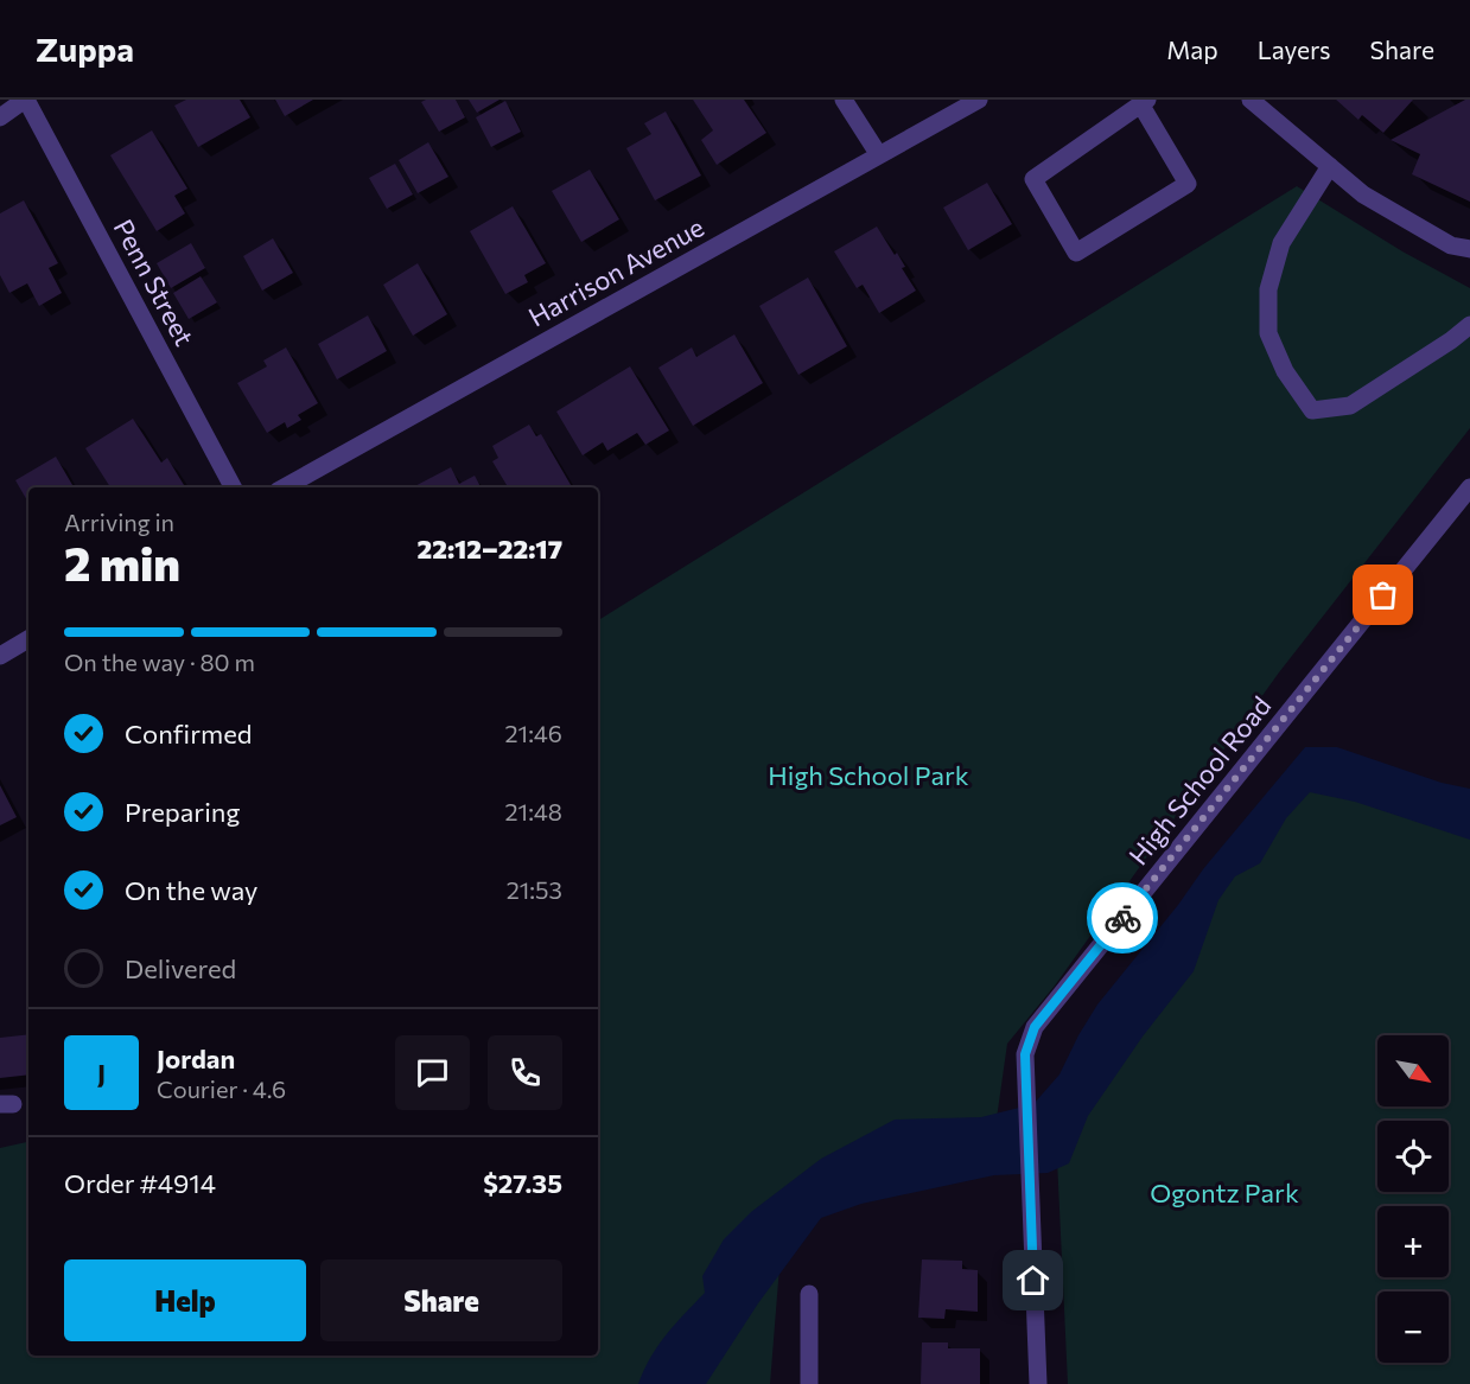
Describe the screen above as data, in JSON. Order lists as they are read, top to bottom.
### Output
{
  "streets": {
    "street": ["Harrison Avenue", "Penn Street", "High School Road"]
  },
  "parks": ["High School Park", "Ogontz Park"],
  "north": "bottom right",
  "page": {
    "header": "Zuppa",
    "nav": ["Map", "Layers", "Share"],
    "heading": ["2 min", "Arriving in", "22:12–22:17"],
    "panel": [
      "Jordan",
      "Courier · 4.6",
      "Order #4914",
      "$27.35"
    ],
    "bar": "On the way · 80 m",
    "list": [
      ["Confirmed", "21:46"],
      ["Preparing", "21:48"],
      ["On the way", "21:53"],
      "Delivered"
    ],
    "map_buttons": ["+", "−"],
    "round": "J",
    "buttons": ["Help", "Share"]
  }
}
